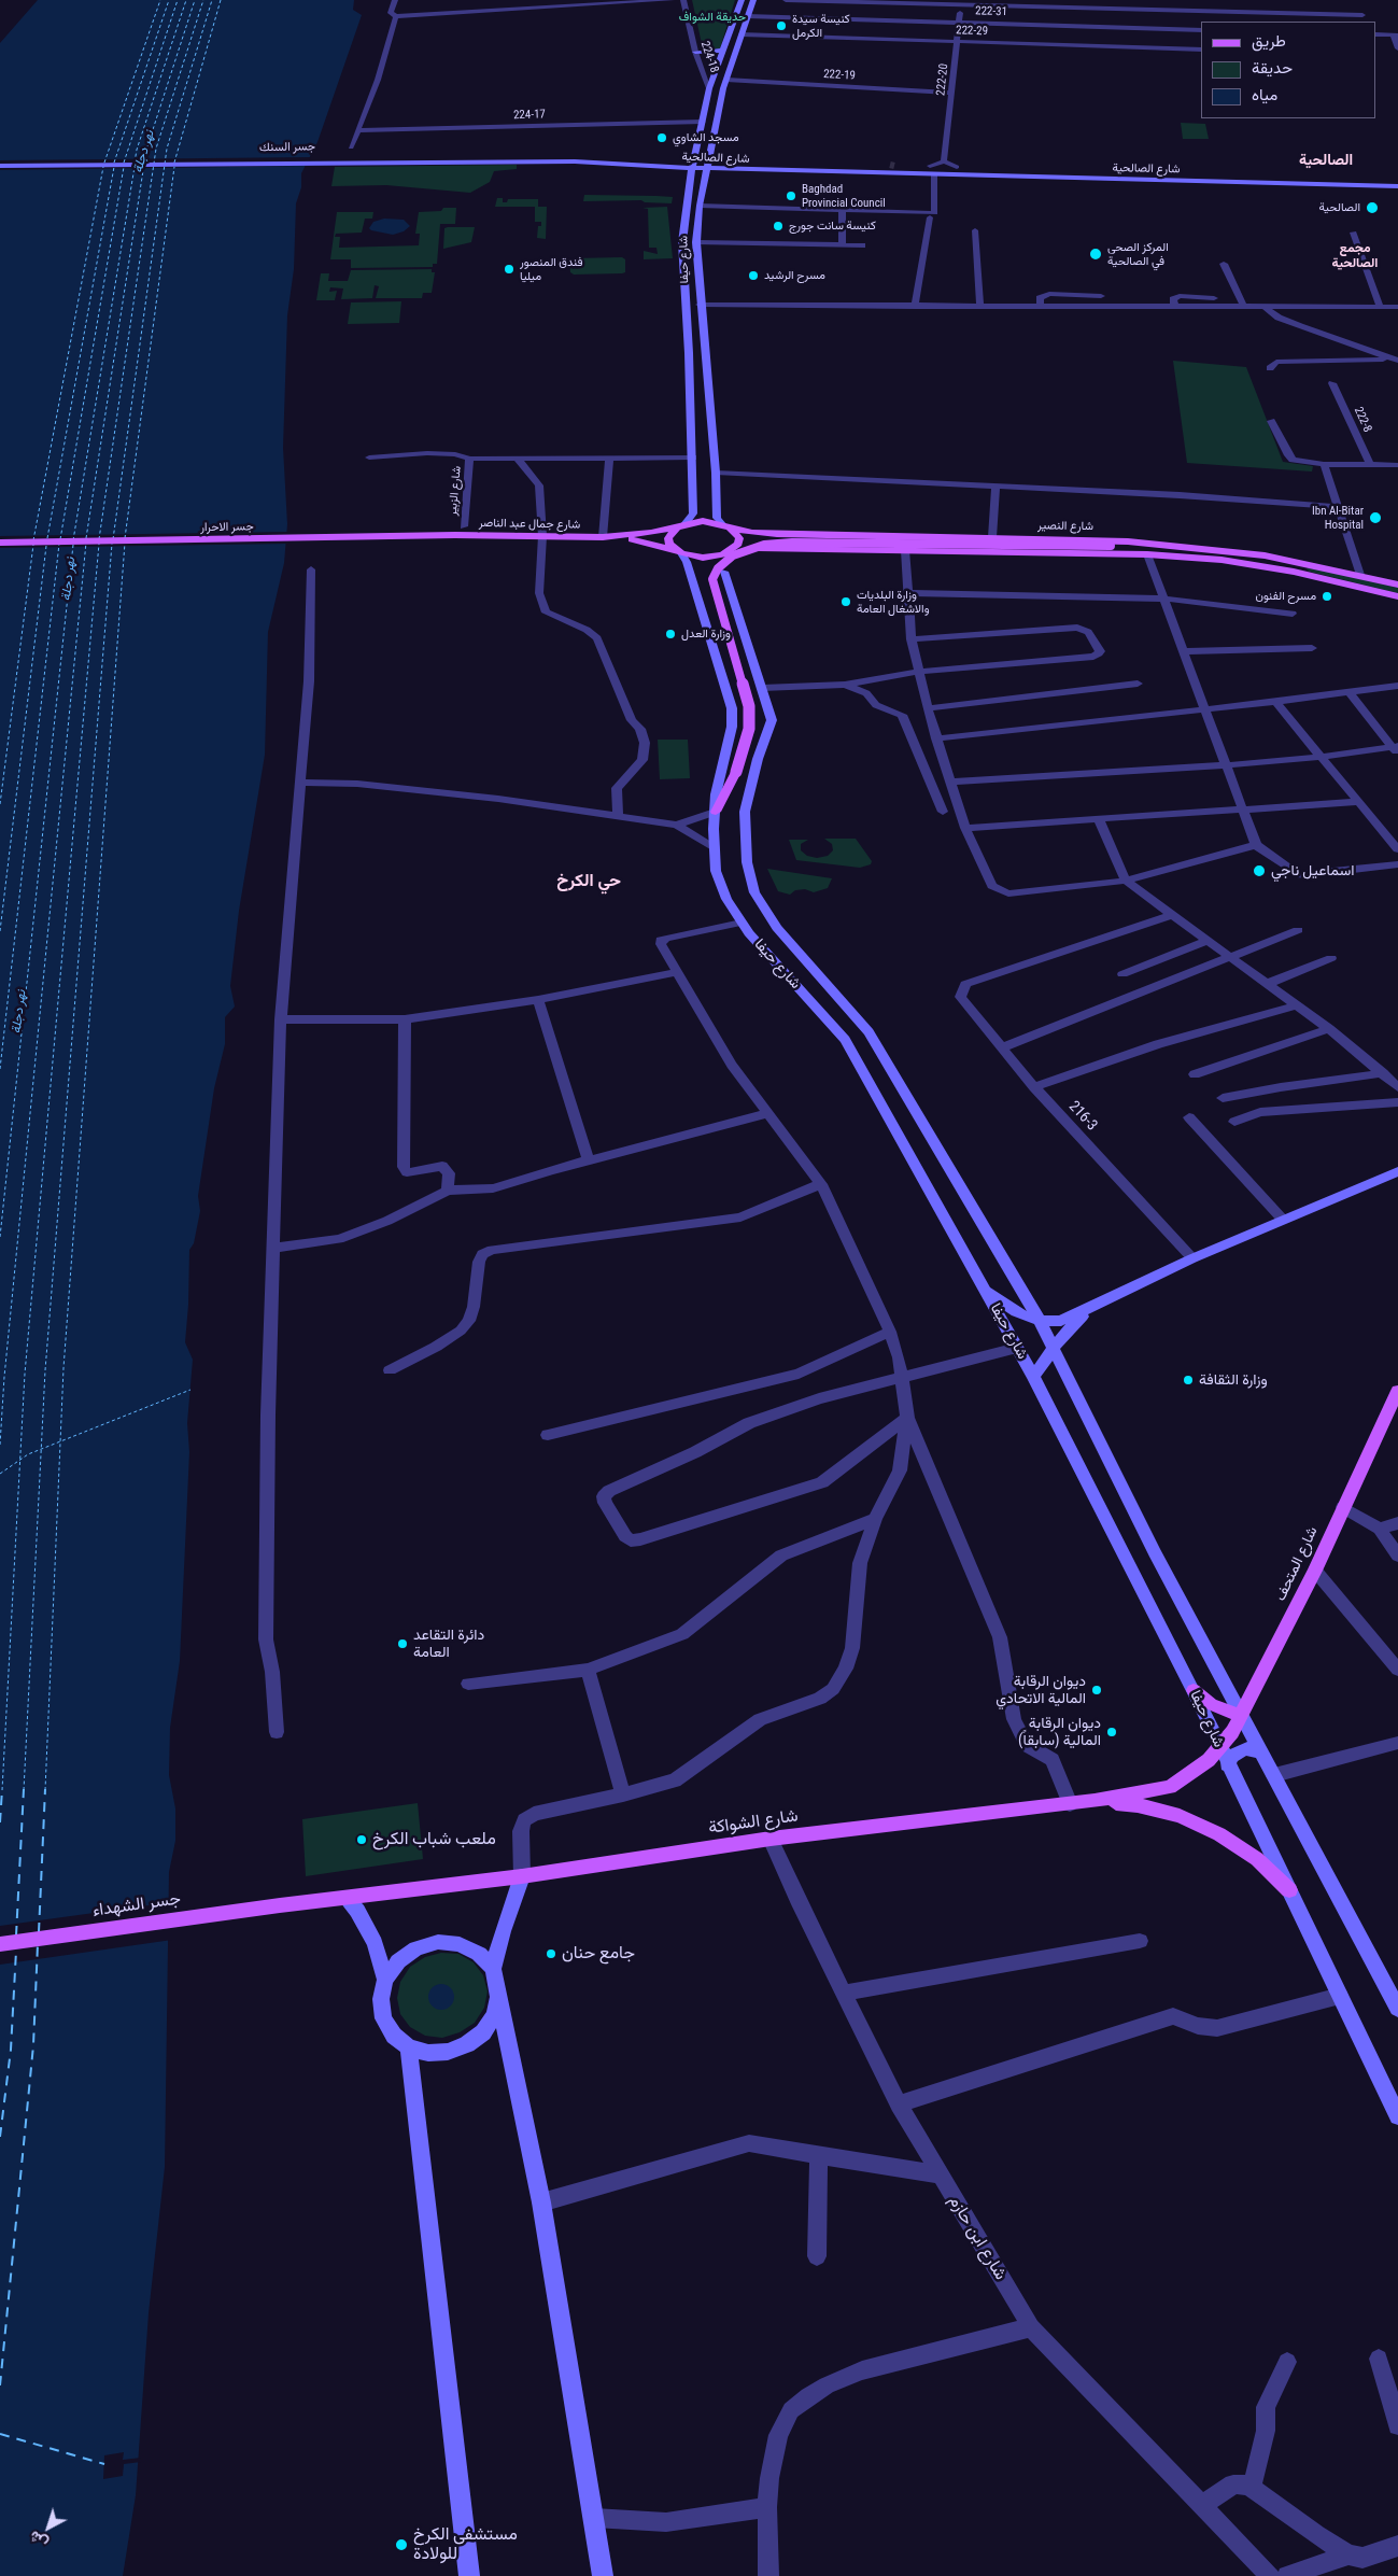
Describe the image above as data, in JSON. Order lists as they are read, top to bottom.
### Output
{
  "streets": {
    "main road": [
      "جسر السنك",
      "شارع الصالحية",
      "شارع حيفا",
      "شارع جمال عبد الناصر",
      "شارع النصیر",
      "جسر الاحرار",
      "شارع المتحف",
      "شارع الشواكة",
      "جسر الشهداء"
    ],
    "street": [
      "222-31",
      "222-29",
      "224-18",
      "222-19",
      "222-20",
      "224-17",
      "222-8",
      "شارع الزبير",
      "216-3",
      "شارع ابن حازم"
    ]
  },
  "crossings": [
    ["222-31", "222-20"],
    ["222-31", "شارع حيفا"],
    ["222-29", "222-20"],
    ["222-29", "شارع حيفا"],
    ["224-18", "شارع حيفا"],
    ["222-19", "222-20"],
    ["222-19", "شارع حيفا"],
    ["224-17", "شارع حيفا"],
    ["جسر السنك", "شارع الصالحية"],
    ["شارع الصالحية", "شارع حيفا"],
    ["شارع حيفا", "شارع جمال عبد الناصر"],
    ["شارع حيفا", "شارع النصیر"],
    ["شارع حيفا", "شارع المتحف"],
    ["شارع حيفا", "شارع الشواكة"],
    ["شارع جمال عبد الناصر", "شارع النصیر"],
    ["شارع جمال عبد الناصر", "جسر الاحرار"],
    ["شارع المتحف", "شارع الشواكة"],
    ["شارع الشواكة", "جسر الشهداء"],
    ["شارع الشواكة", "شارع ابن حازم"]
  ],
  "districts": ["الصالحية", "مجمع الصالحية", "حي الكرخ"],
  "water": ["نهر دجلة"],
  "parks": ["حديقة الشواف"],
  "places": [
    "كنيسة سيدة الكرمل",
    "مسجد الشاوي",
    "Baghdad Provincial Council",
    "الصالحية",
    "كنيسة سانت جورج",
    "المركز الصحي في الصالحية",
    "فندق المنصور ميليا",
    "مسرح الرشيد",
    "Ibn Al-Bitar Hospital",
    "مسرح الفنون",
    "وزارة البلديات والاشغال العامة",
    "وزارة العدل",
    "اسماعيل ناجي",
    "وزارة الثقافة",
    "دائرة التقاعد العامة",
    "ديوان الرقابة المالية الاتحادي",
    "ديوان الرقابة المالية (سابقاً)",
    "ملعب شباب الكرخ",
    "جامع حنان",
    "مستشفى الكرخ للولادة"
  ],
  "legend": ["طريق", "حديقة", "مياه"],
  "north": "bottom left"
}
